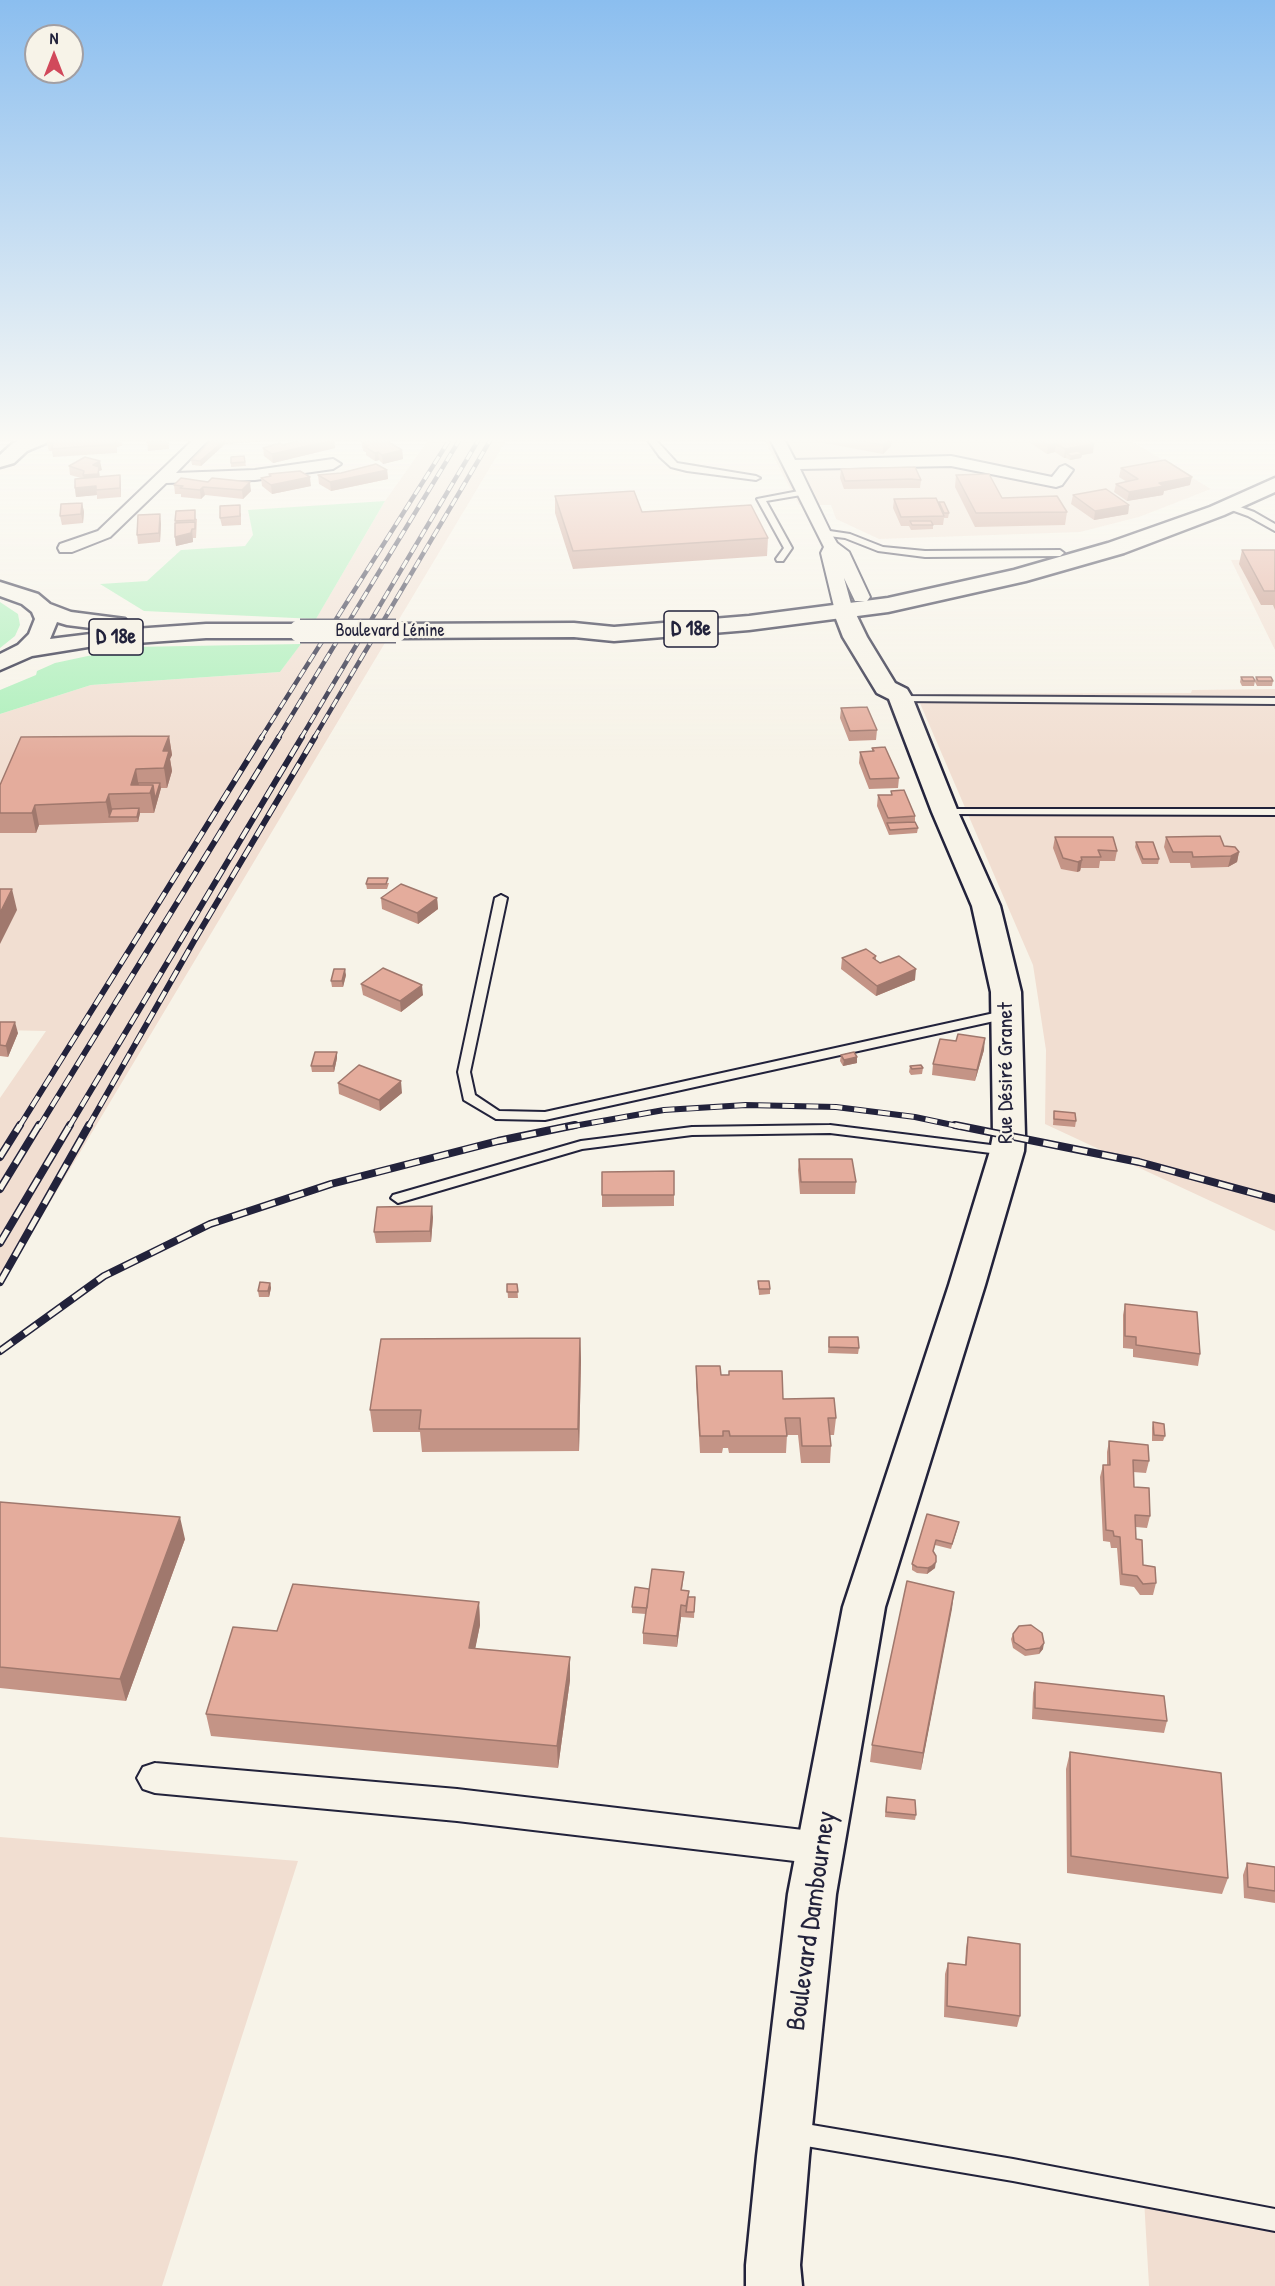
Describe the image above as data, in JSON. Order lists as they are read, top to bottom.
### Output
{
  "streets": {
    "main road": [
      "D 18e",
      "Boulevard Lénine",
      "Rue Désiré Granet",
      "Boulevard Dambourney"
    ]
  },
  "crossings": [
    ["Boulevard Lénine", "Rue Désiré Granet"],
    ["Rue Désiré Granet", "Boulevard Dambourney"]
  ],
  "north": "top"
}
